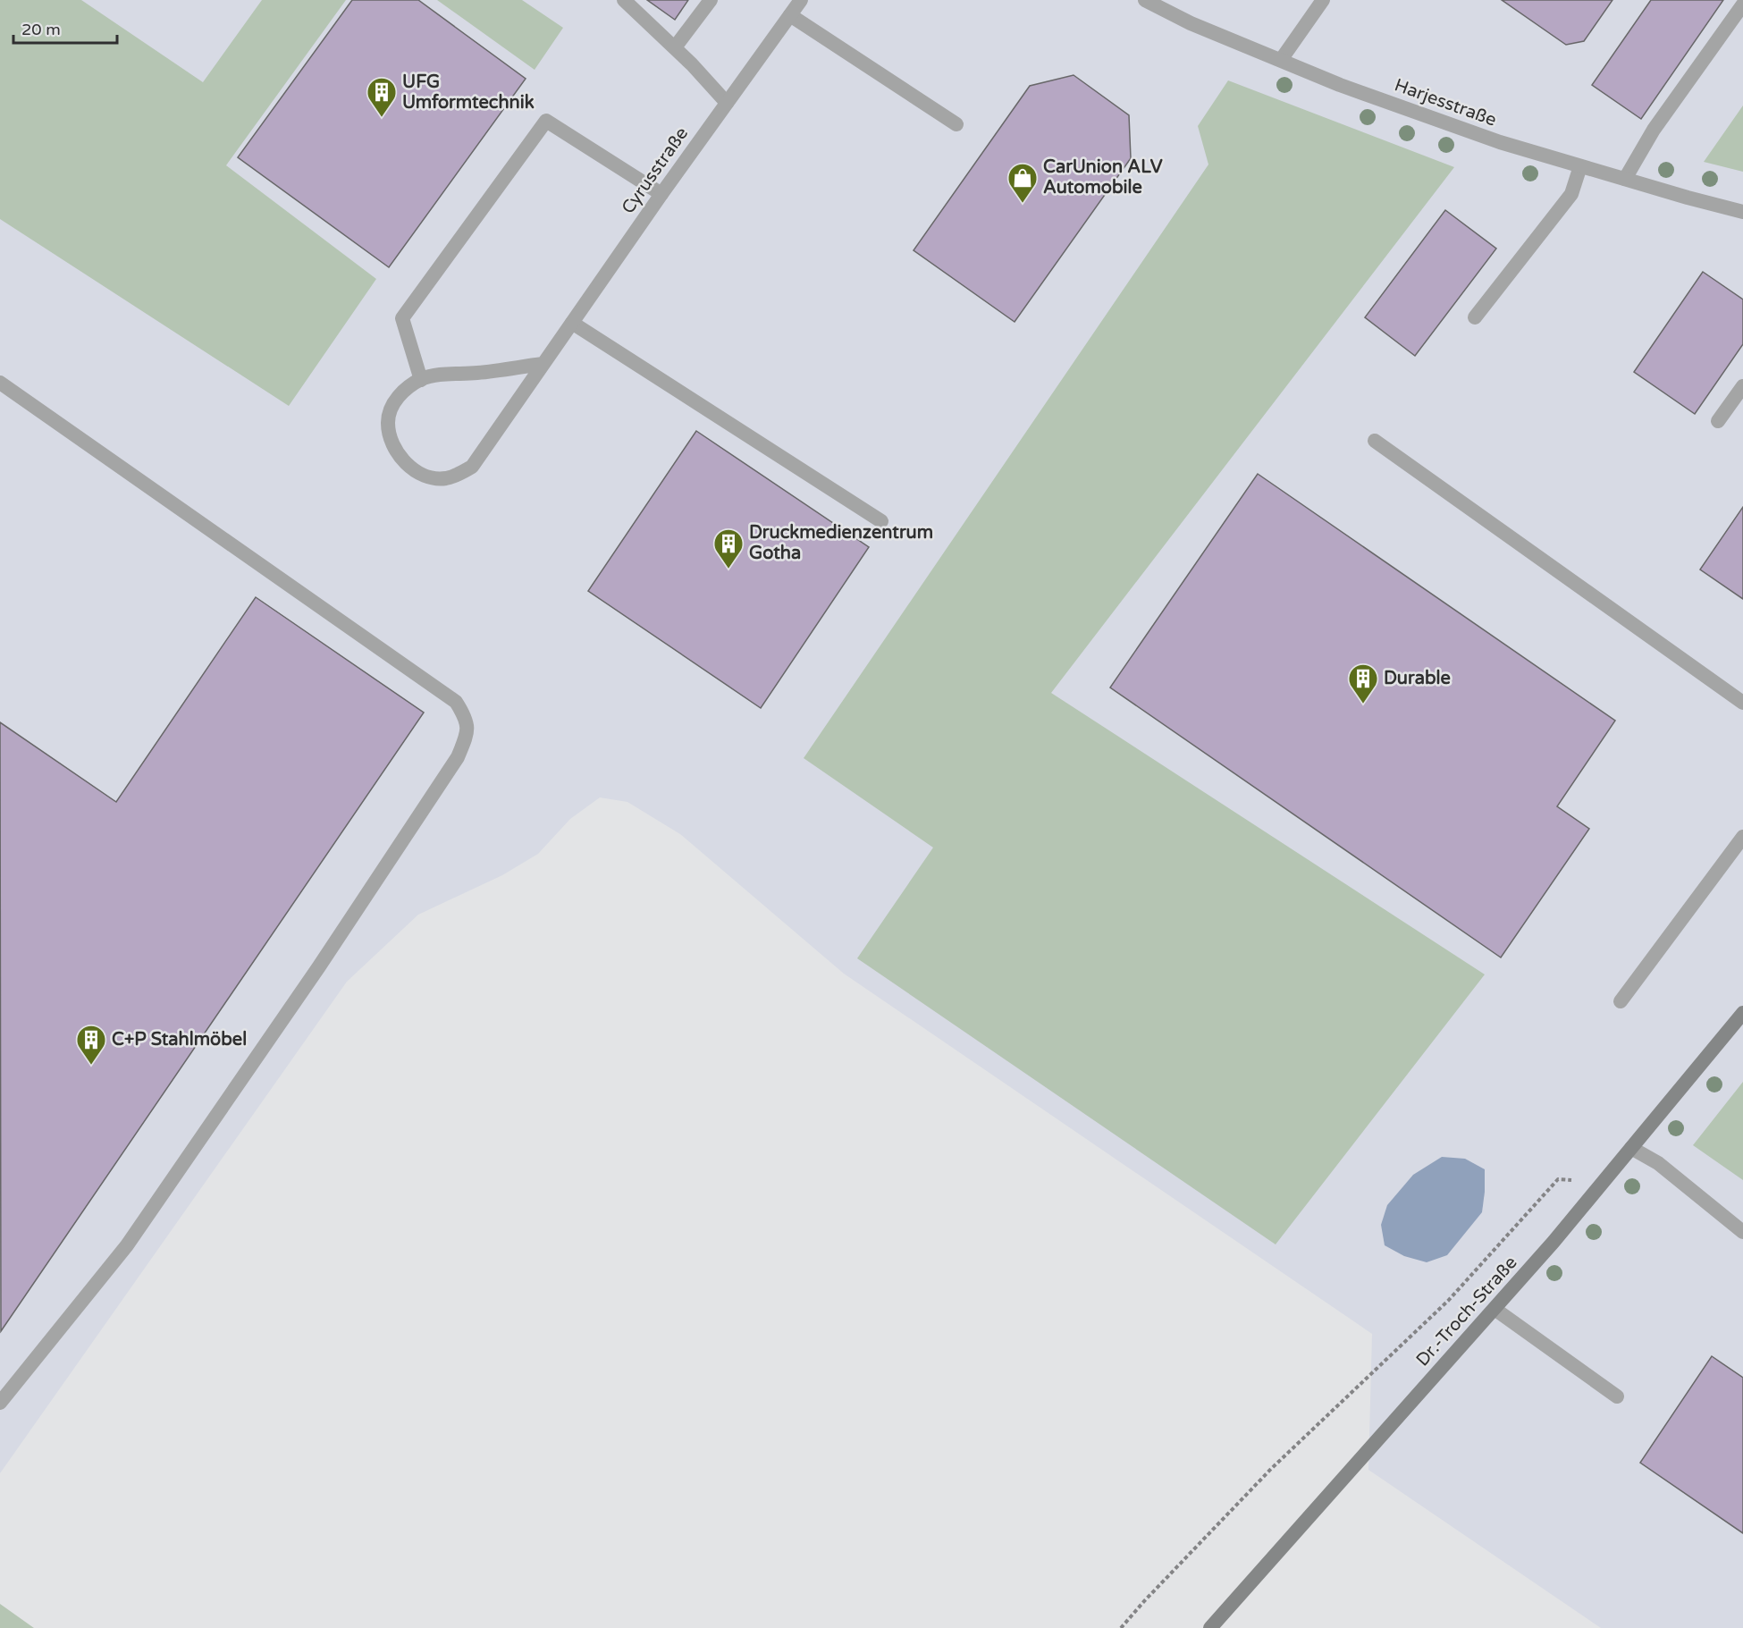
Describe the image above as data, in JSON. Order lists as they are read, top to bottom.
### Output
{
  "streets": {
    "main road": ["Dr.-Troch-Straße"],
    "street": ["Harjesstraße", "Cyrusstraße"]
  },
  "places": {
    "building": [
      "UFG Umformtechnik",
      "Druckmedienzentrum Gotha",
      "Durable",
      "C+P Stahlmöbel"
    ],
    "shop": ["CarUnion ALV Automobile"]
  },
  "scale_bar": "20 m"
}
